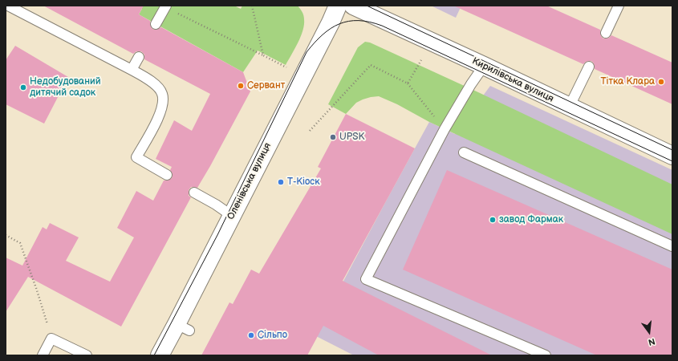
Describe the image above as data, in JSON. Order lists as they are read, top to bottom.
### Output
{
  "streets": {
    "street": ["Кирилівська вулиця", "Оленівська вулиця"]
  },
  "places": [
    "Тітка Клара",
    "Сервант",
    "Недобудований дитячий садок",
    "UPSK",
    "Т-Кіоск",
    "завод Фармак",
    "Сільпо"
  ],
  "north": "bottom"
}
